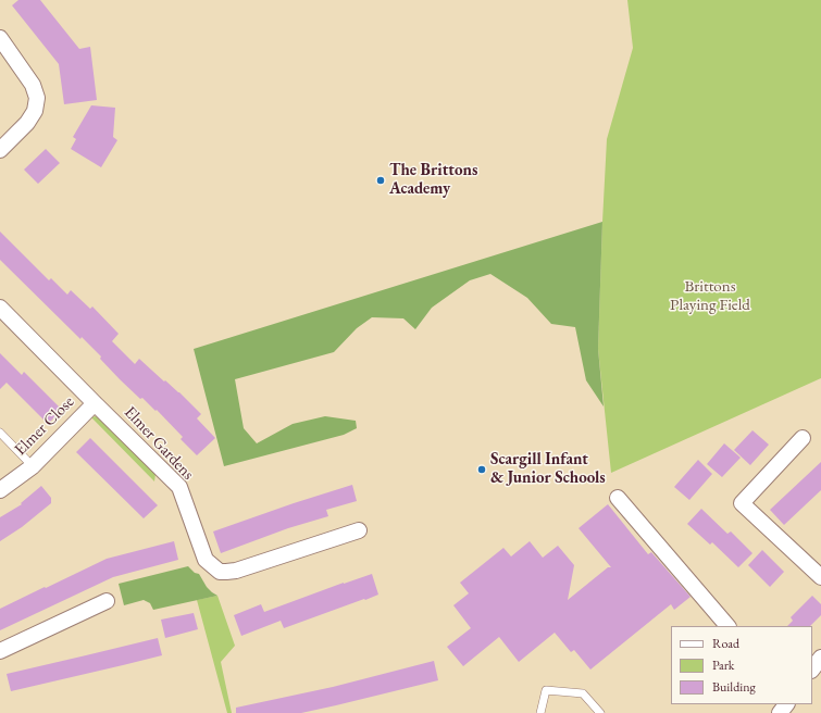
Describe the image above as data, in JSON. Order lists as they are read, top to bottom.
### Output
{
  "streets": {
    "street": ["Elmer Close", "Elmer Gardens"]
  },
  "crossings": [
    ["Elmer Close", "Elmer Gardens"]
  ],
  "parks": ["Brittons Playing Field"],
  "places": ["The Brittons Academy", "Scargill Infant & Junior Schools"],
  "legend": ["Road", "Park", "Building"]
}
